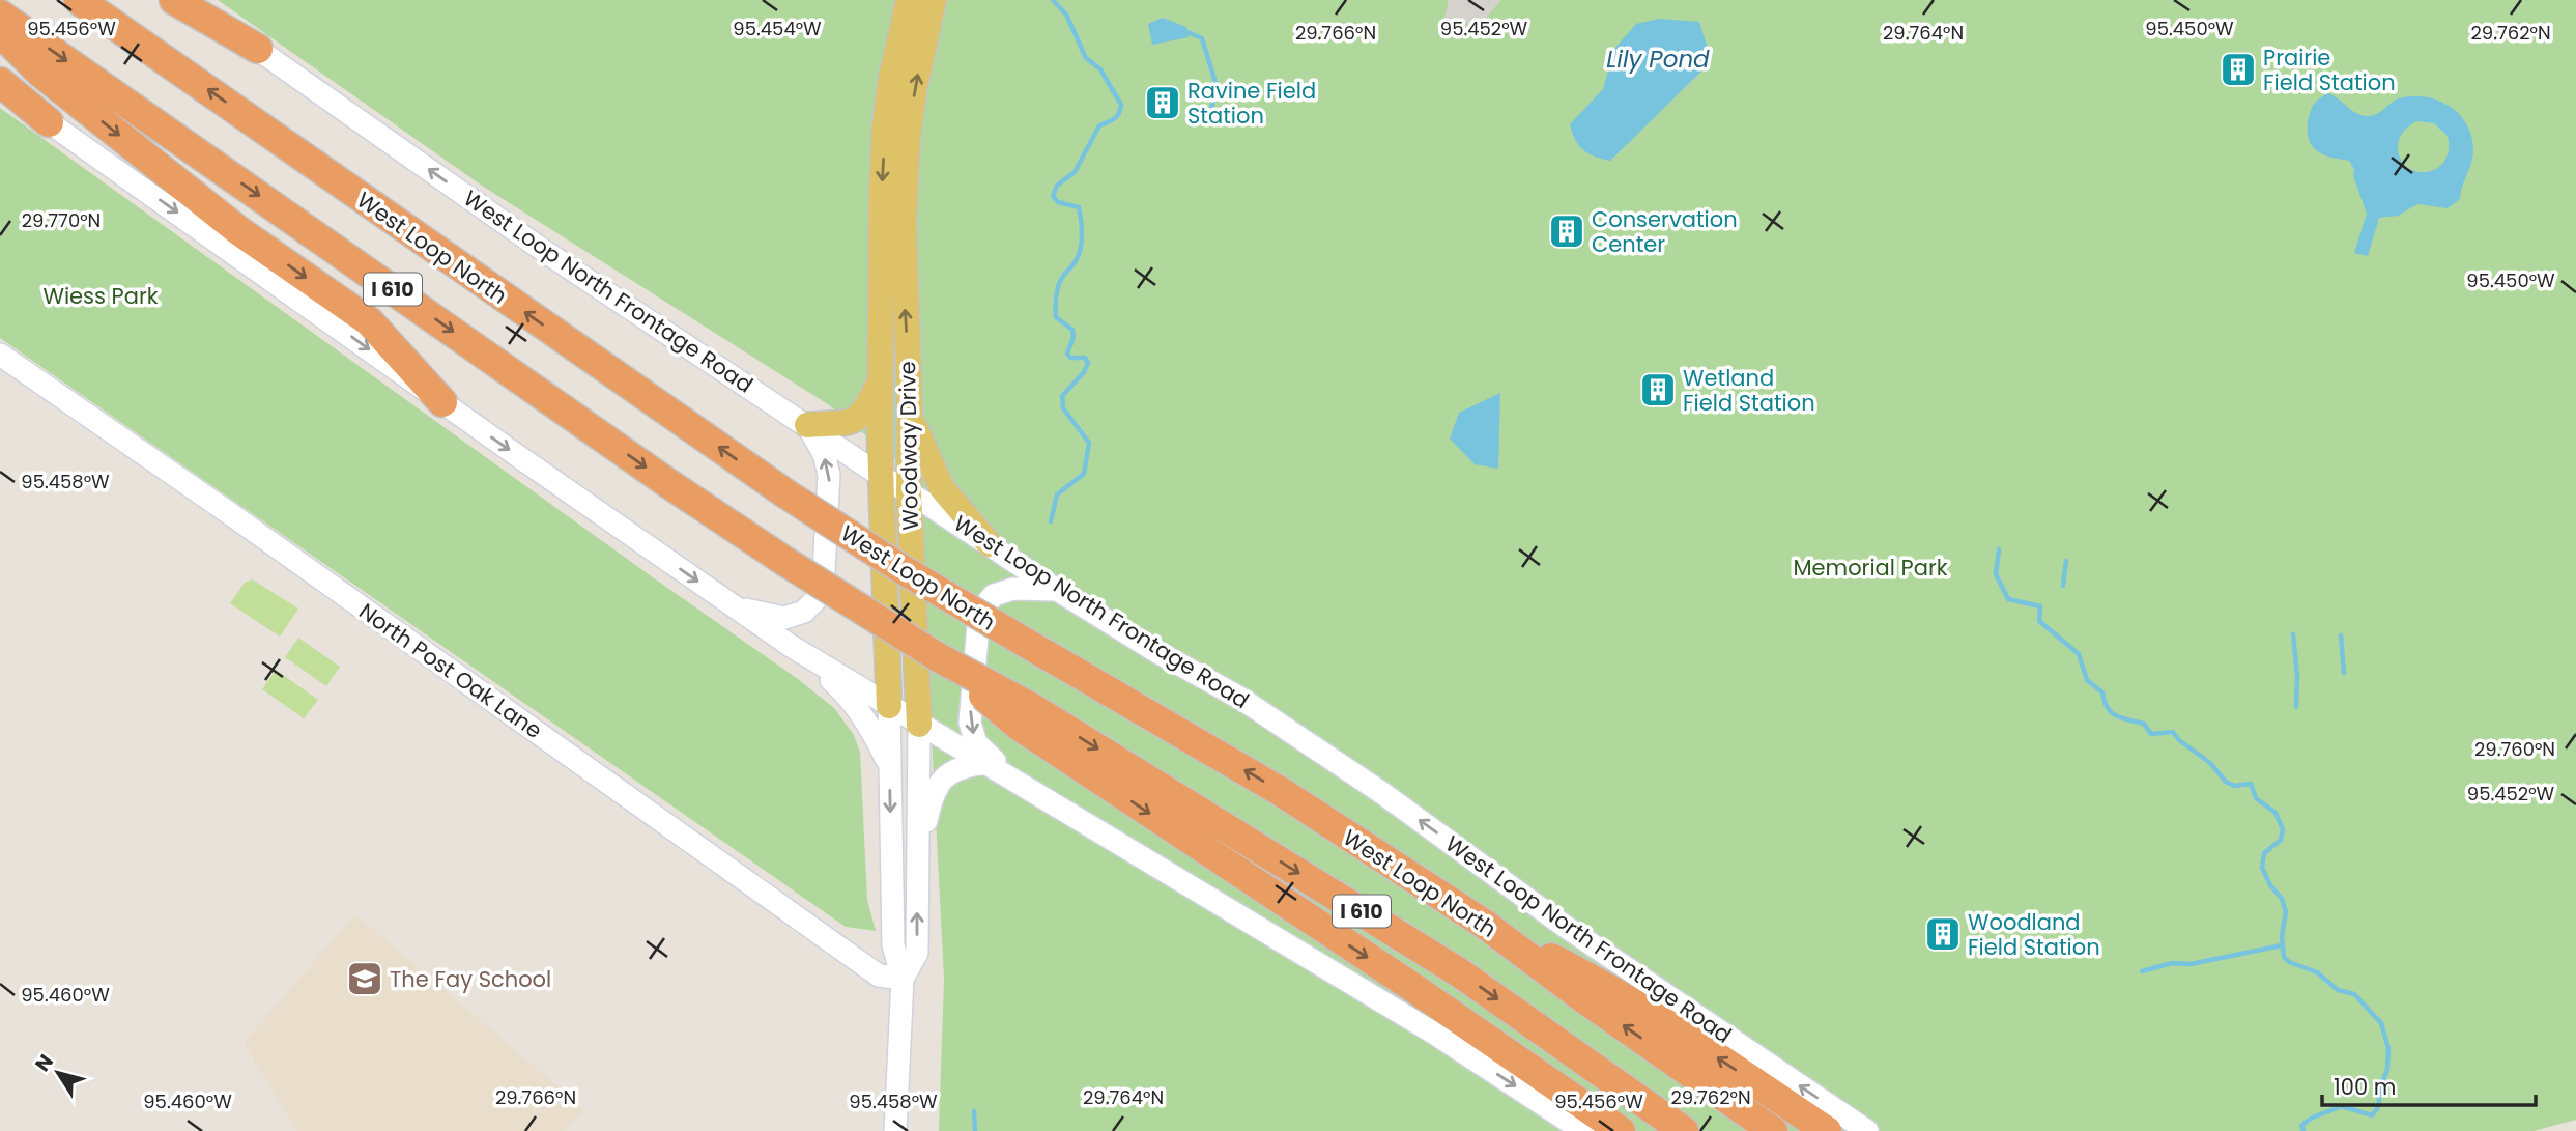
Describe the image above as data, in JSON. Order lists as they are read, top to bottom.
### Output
{
  "streets": {
    "highway": ["West Loop North", "I 610"],
    "main road": ["West Loop North Frontage Road", "Woodway Drive", "North Post Oak Lane"]
  },
  "crossings": [
    ["West Loop North Frontage Road", "Woodway Drive"],
    ["Woodway Drive", "North Post Oak Lane"]
  ],
  "water": ["Lily Pond"],
  "parks": ["Wiess Park", "Memorial Park"],
  "places": {
    "building": [
      "Prairie Field Station",
      "Ravine Field Station",
      "Conservation Center",
      "Wetland Field Station",
      "Woodland Field Station"
    ],
    "school or university": ["The Fay School"]
  },
  "scale_bar": "100 m",
  "north": "top left",
  "coordinates": [
    "95.456°W",
    "95.454°W",
    "95.452°W",
    "95.450°W",
    "29.766°N",
    "29.764°N",
    "29.762°N",
    "29.770°N",
    "95.458°W",
    "29.760°N",
    "95.460°W"
  ]
}
